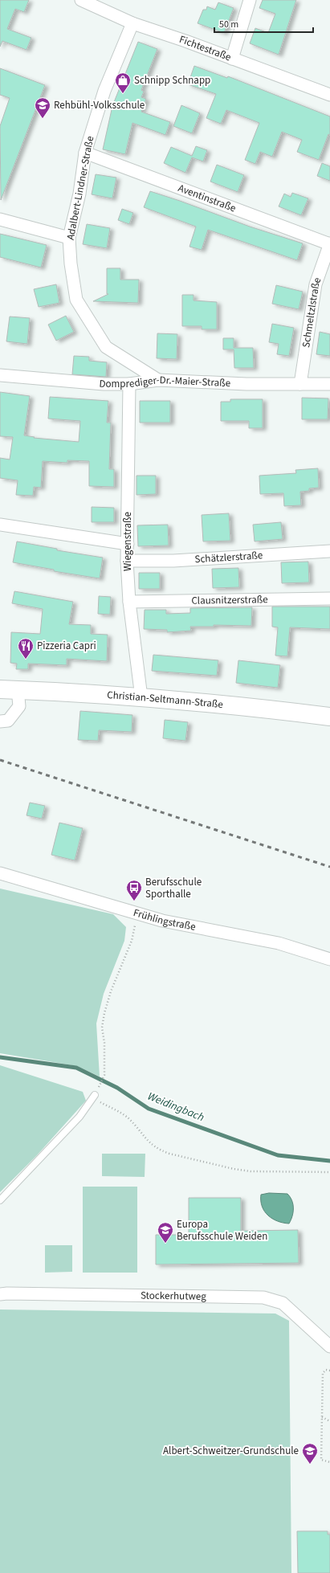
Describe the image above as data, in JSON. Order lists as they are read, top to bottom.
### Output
{
  "streets": {
    "main road": ["Christian-Seltmann-Straße"],
    "street": [
      "Fichtestraße",
      "Adalbert-Lindner-Straße",
      "Aventinstraße",
      "Schmeltzlstraße",
      "Domprediger-Dr.-Maier-Straße",
      "Wiegenstraße",
      "Schätzlerstraße",
      "Clausnitzerstraße",
      "Frühlingstraße",
      "Stockerhutweg"
    ]
  },
  "crossings": [
    ["Fichtestraße", "Adalbert-Lindner-Straße"],
    ["Adalbert-Lindner-Straße", "Aventinstraße"],
    ["Adalbert-Lindner-Straße", "Domprediger-Dr.-Maier-Straße"],
    ["Aventinstraße", "Schmeltzlstraße"],
    ["Schmeltzlstraße", "Domprediger-Dr.-Maier-Straße"],
    ["Domprediger-Dr.-Maier-Straße", "Wiegenstraße"],
    ["Wiegenstraße", "Schätzlerstraße"],
    ["Wiegenstraße", "Clausnitzerstraße"],
    ["Wiegenstraße", "Christian-Seltmann-Straße"]
  ],
  "water": ["Weidingbach"],
  "places": {
    "shop": ["Schnipp Schnapp"],
    "school or university": ["Rehbühl-Volksschule", "Europa Berufsschule Weiden", "Albert-Schweitzer-Grundschule"],
    "restaurant": ["Pizzeria Capri"],
    "bus stop": ["Berufsschule Sporthalle"]
  },
  "scale_bar": "50 m"
}
